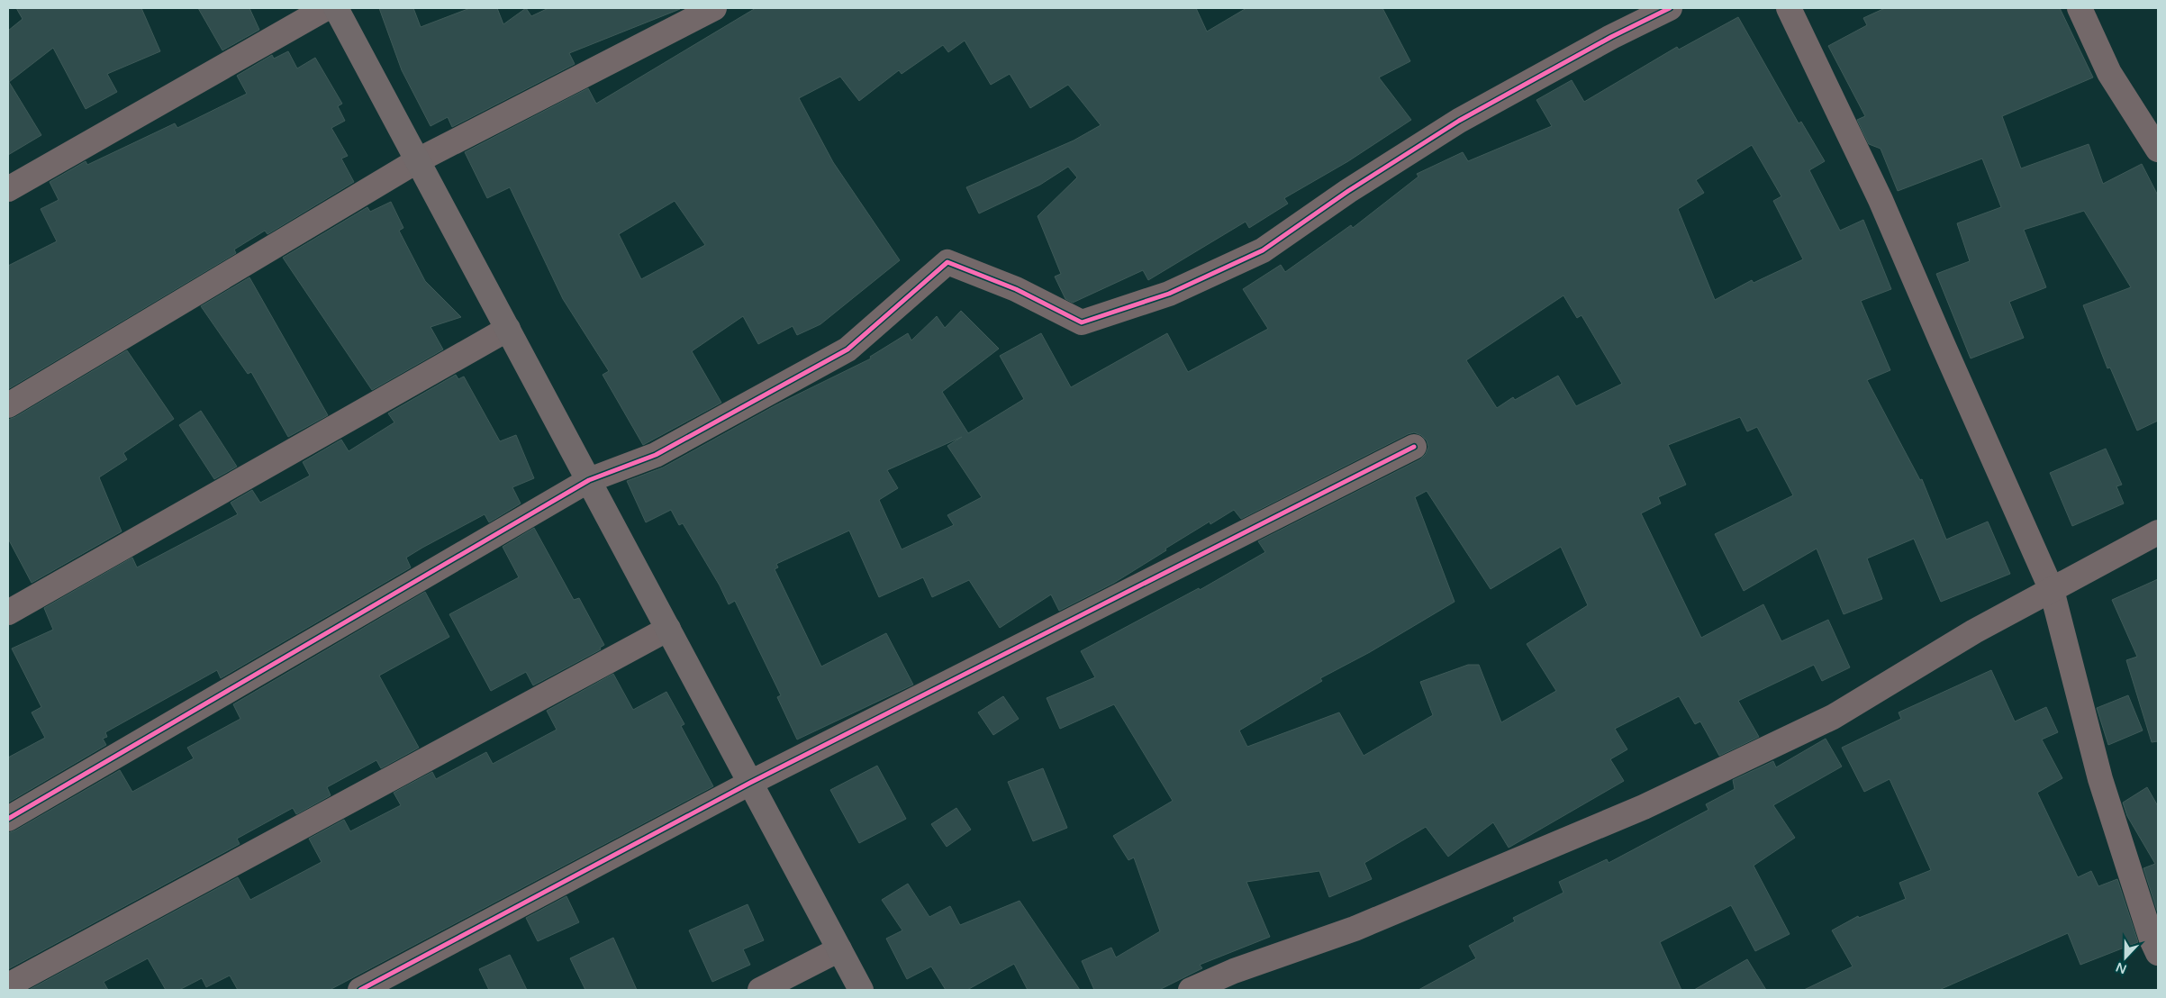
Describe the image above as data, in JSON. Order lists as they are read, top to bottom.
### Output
{
  "north": "bottom"
}
